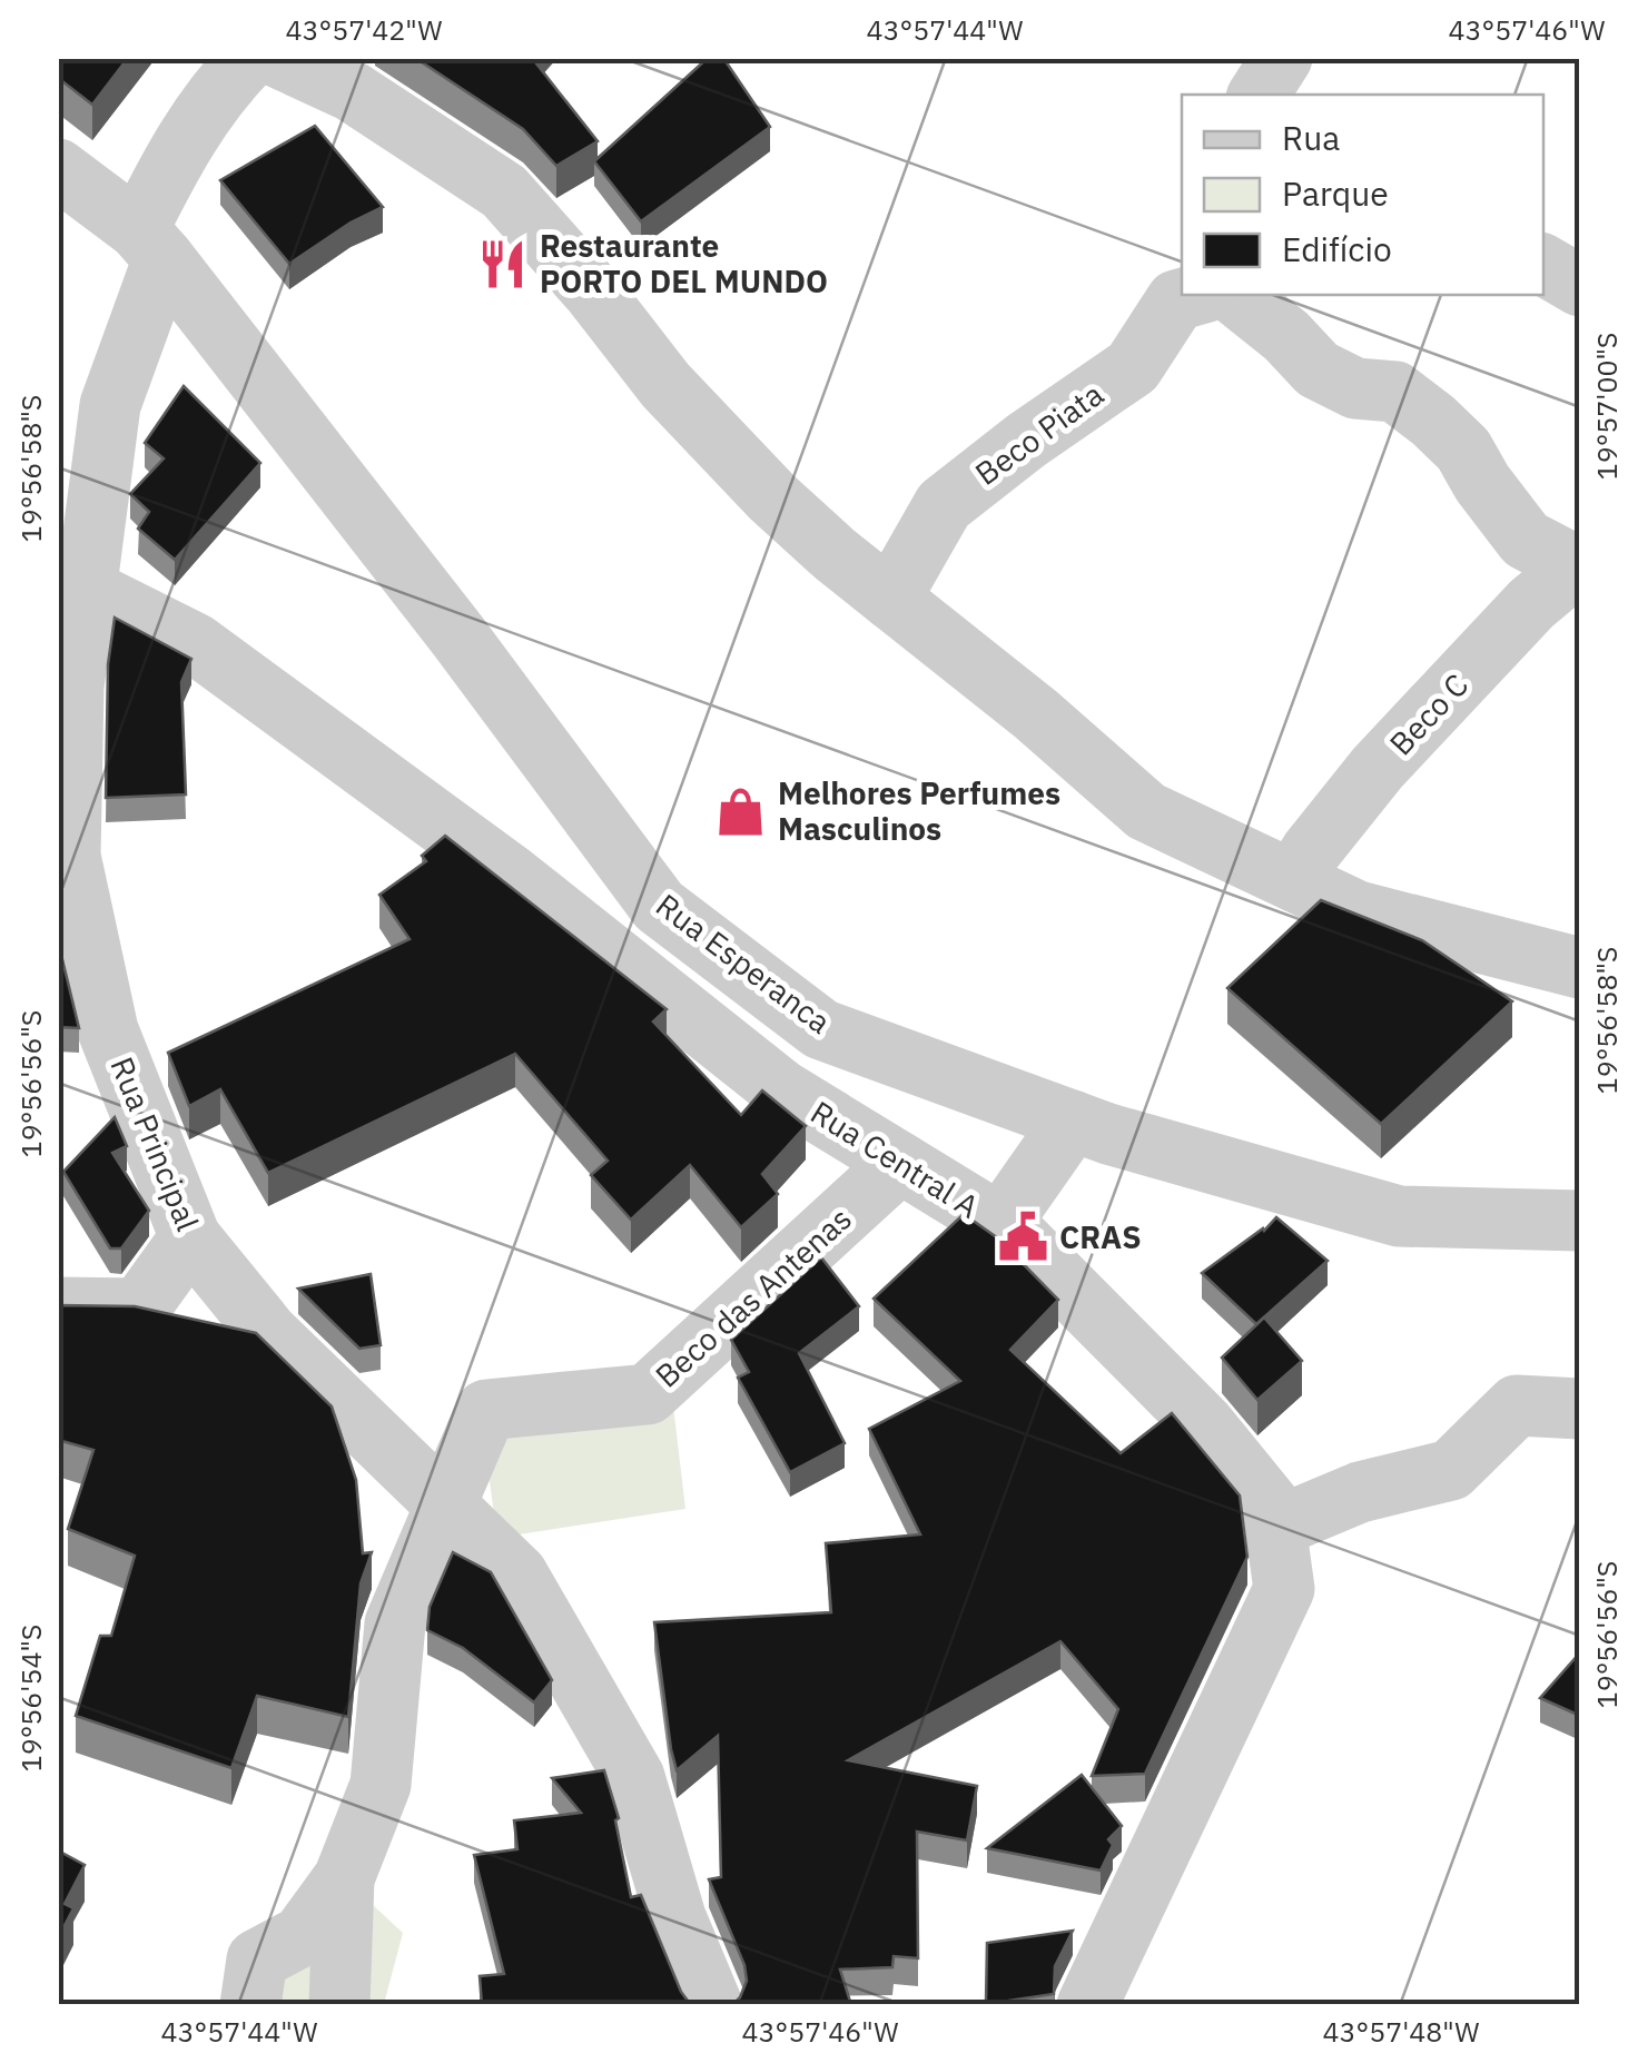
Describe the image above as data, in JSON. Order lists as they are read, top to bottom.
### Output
{
  "streets": {
    "street": [
      "Beco Piata",
      "Beco C",
      "Rua Esperanca",
      "Rua Principal",
      "Rua Central A",
      "Beco das Antenas"
    ]
  },
  "crossings": [
    ["Rua Esperanca", "Rua Principal"],
    ["Rua Principal", "Rua Central A"],
    ["Rua Principal", "Beco das Antenas"],
    ["Rua Central A", "Beco das Antenas"]
  ],
  "places": {
    "restaurant": ["Restaurante PORTO DEL MUNDO"],
    "shop": ["Melhores Perfumes Masculinos"],
    "public building": ["CRAS"]
  },
  "legend": ["Rua", "Parque", "Edifício"],
  "coordinates": [
    "43°57'42\"W",
    "43°57'44\"W",
    "43°57'46\"W",
    "19°57'00\"S",
    "19°56'58\"S",
    "19°56'56\"S",
    "19°56'54\"S",
    "43°57'48\"W"
  ]
}
